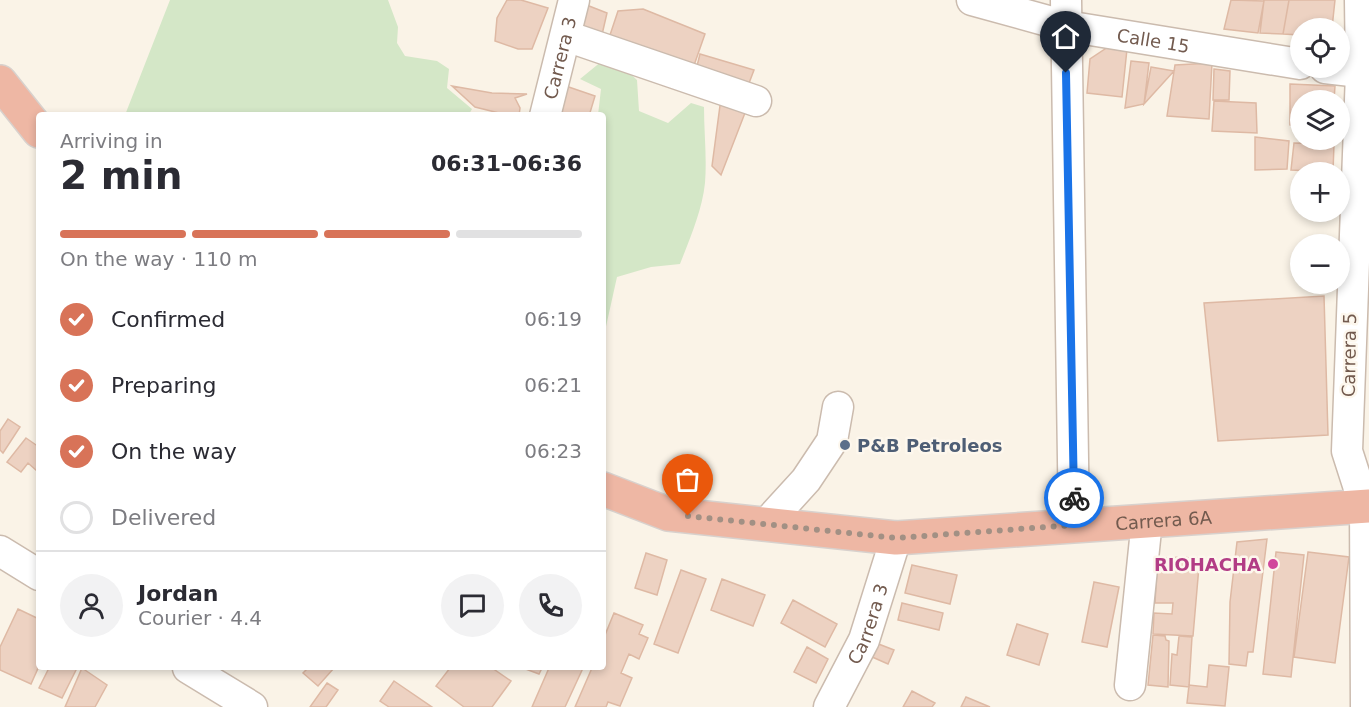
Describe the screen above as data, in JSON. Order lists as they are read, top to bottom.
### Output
{
  "streets": {
    "highway": ["Carrera 6A"],
    "street": ["Calle 15", "Carrera 3", "Carrera 5"]
  },
  "crossings": [
    ["Carrera 3", "Carrera 6A"],
    ["Carrera 5", "Carrera 6A"]
  ],
  "places": ["P&B Petroleos", "RIOHACHA"],
  "page": {
    "map_buttons": ["+", "−"],
    "heading": ["2 min", "Arriving in", "06:31–06:36"],
    "panel": ["Jordan", "Courier · 4.4"],
    "bar": "On the way · 110 m",
    "list": [
      ["Confirmed", "06:19"],
      ["Preparing", "06:21"],
      ["On the way", "06:23"],
      "Delivered"
    ]
  }
}
